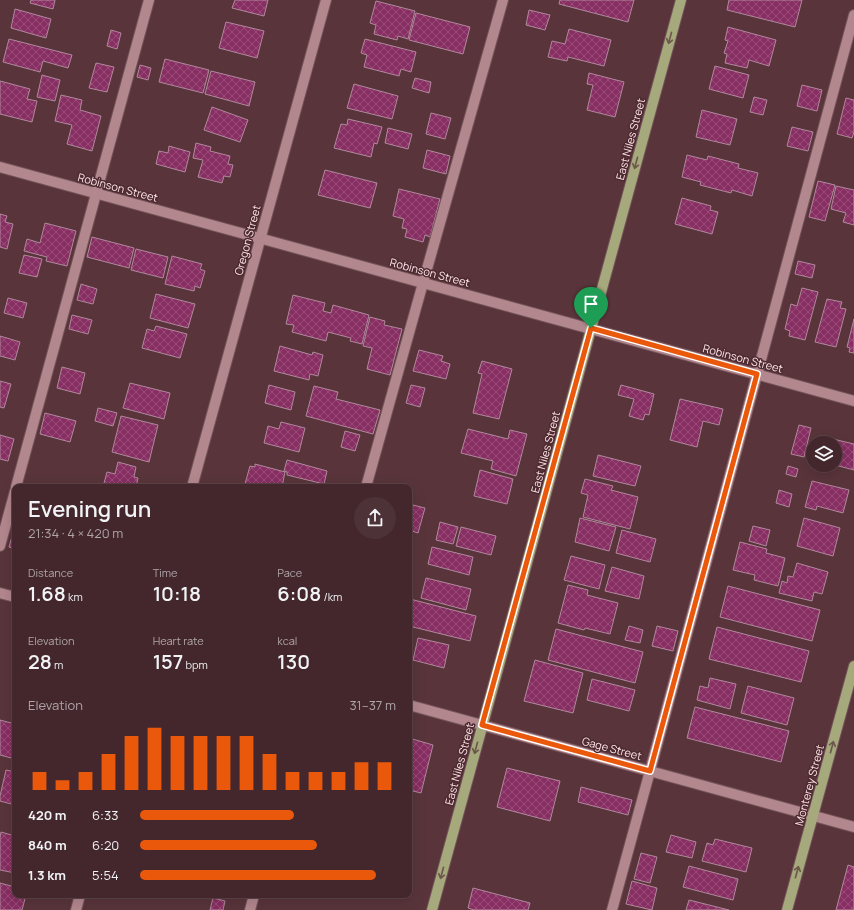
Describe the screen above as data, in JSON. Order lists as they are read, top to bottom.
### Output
{
  "streets": {
    "main road": ["East Niles Street", "Monterey Street"],
    "street": ["Robinson Street", "Oregon Street", "Gage Street"]
  },
  "crossings": [
    ["East Niles Street", "Robinson Street"],
    ["East Niles Street", "Gage Street"],
    ["Robinson Street", "Oregon Street"],
    ["Gage Street", "Monterey Street"]
  ],
  "one_way": ["East Niles Street", "Monterey Street"],
  "page": {
    "heading": ["Evening run", "21:34 · 4 × 420 m"],
    "stats": [
      ["Distance", "1.68 km"],
      ["Time", "10:18"],
      ["Pace", "6:08 /km"],
      ["Elevation", "28 m"],
      ["Heart rate", "157 bpm"],
      ["kcal", "130"]
    ],
    "chart": ["Elevation", "31–37 m"],
    "list": [
      {
        "name": "420 m",
        "note": "6:33"
      },
      {
        "name": "840 m",
        "note": "6:20"
      },
      {
        "name": "1.3 km",
        "note": "5:54"
      }
    ]
  }
}
